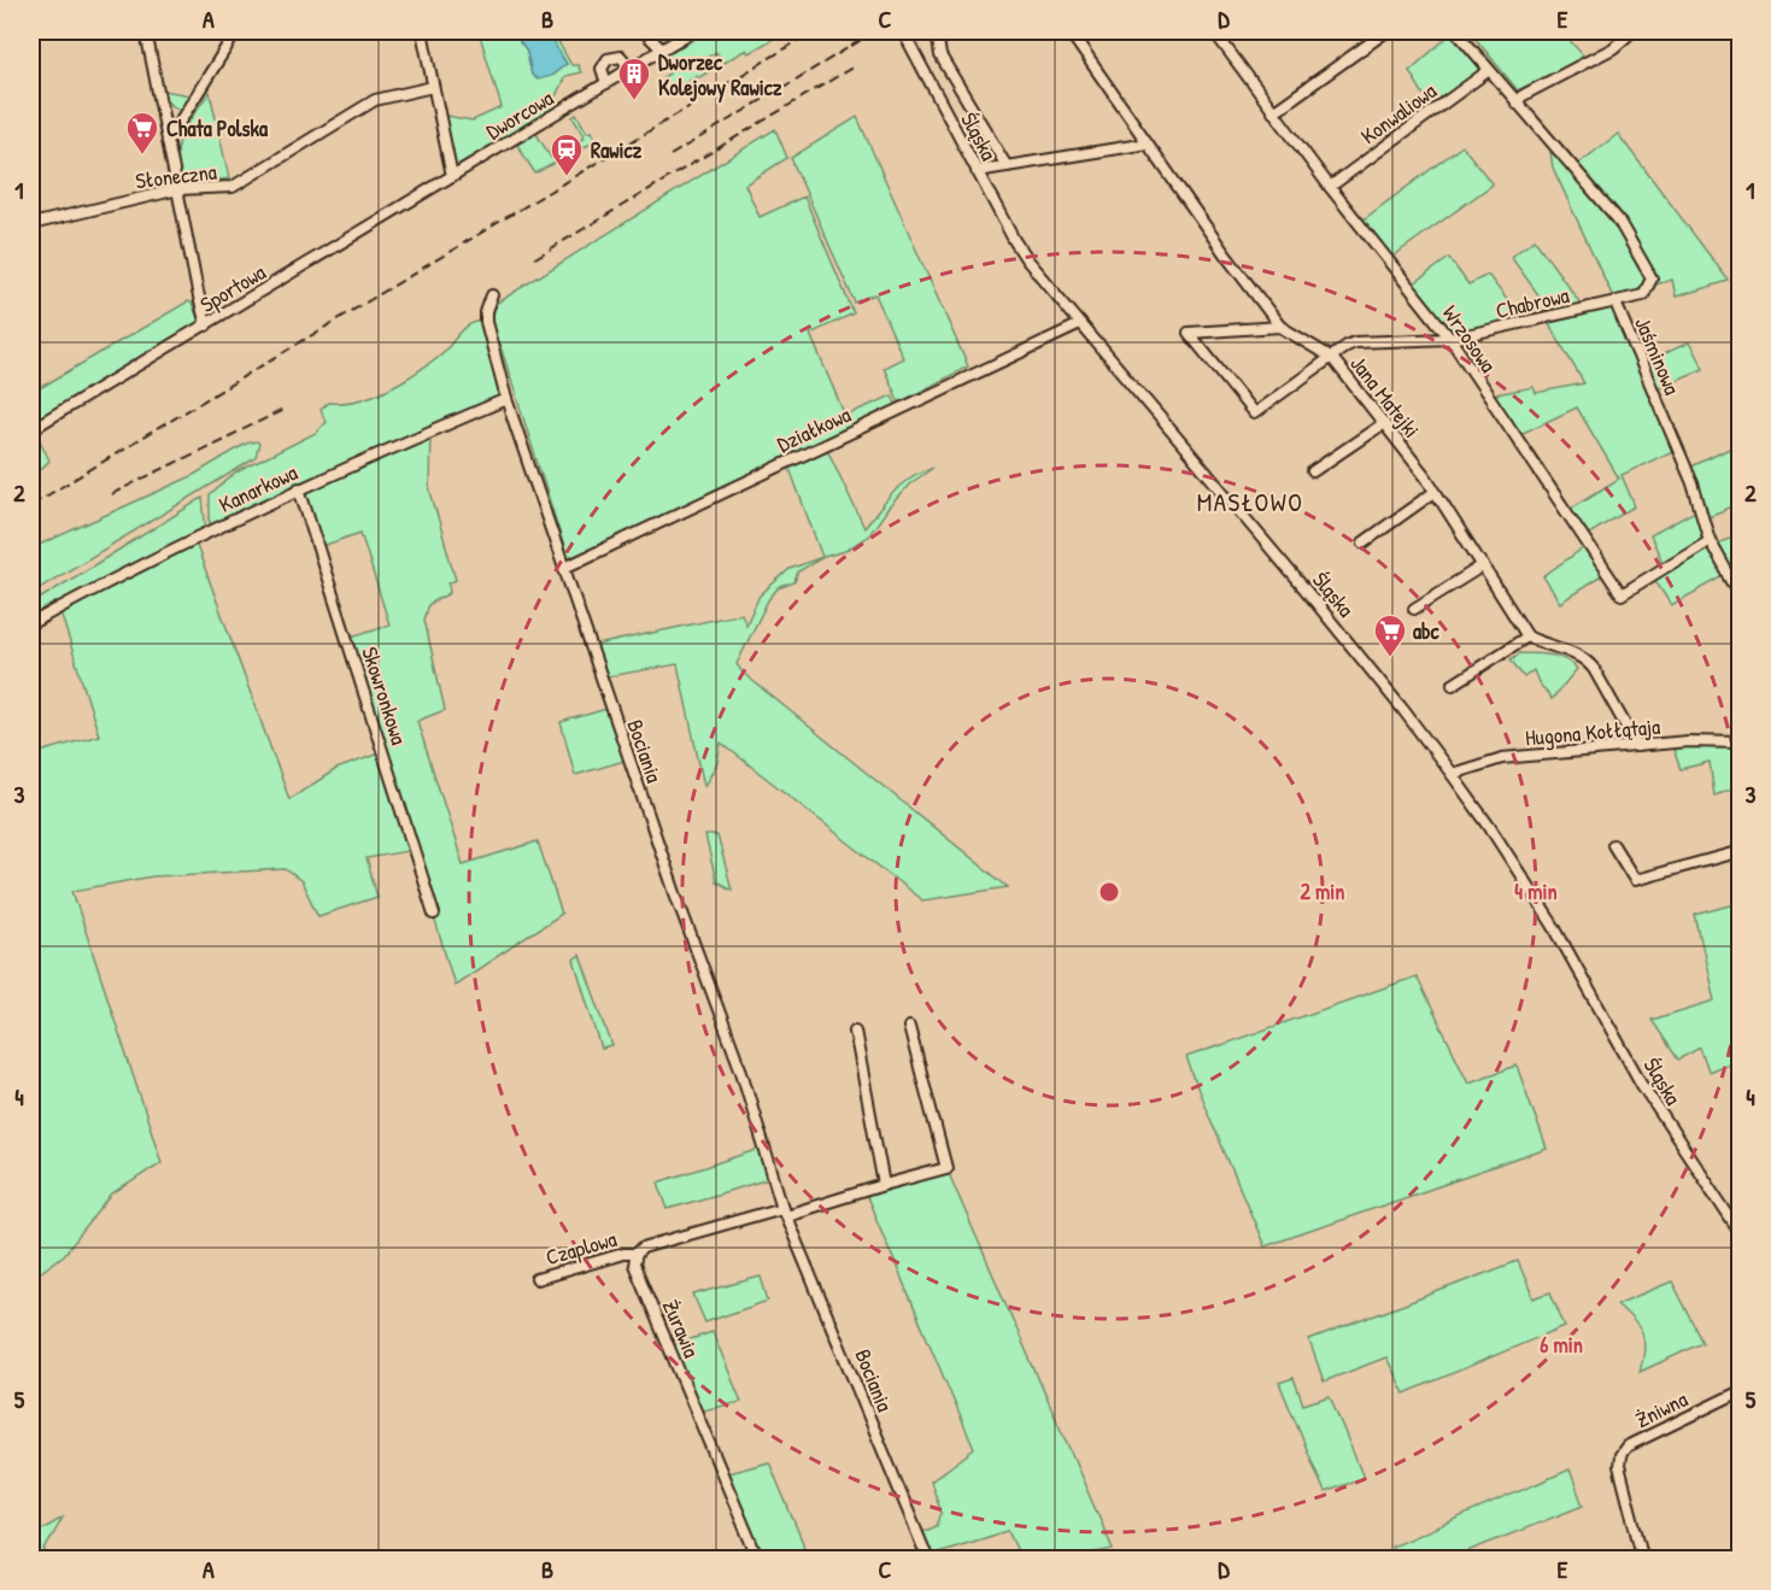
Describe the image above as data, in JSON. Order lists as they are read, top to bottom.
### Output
{
  "streets": {
    "street": [
      "Konwaliowa",
      "Dworcowa",
      "Śląska",
      "Słoneczna",
      "Sportowa",
      "Chabrowa",
      "Wrzosowa",
      "Jaśminowa",
      "Jana Matejki",
      "Działkowa",
      "Kanarkowa",
      "Skowronkowa",
      "Hugona Kołłątaja",
      "Bociania",
      "Czaplowa",
      "Żurawia",
      "Żniwna"
    ]
  },
  "crossings": [
    ["Konwaliowa", "Wrzosowa"],
    ["Konwaliowa", "Jaśminowa"],
    ["Dworcowa", "Sportowa"],
    ["Śląska", "Działkowa"],
    ["Śląska", "Hugona Kołłątaja"],
    ["Chabrowa", "Wrzosowa"],
    ["Chabrowa", "Jaśminowa"],
    ["Chabrowa", "Jana Matejki"],
    ["Wrzosowa", "Jaśminowa"],
    ["Działkowa", "Bociania"],
    ["Kanarkowa", "Skowronkowa"],
    ["Kanarkowa", "Bociania"],
    ["Czaplowa", "Żurawia"]
  ],
  "districts": ["MASŁOWO"],
  "places": {
    "building": ["Dworzec Kolejowy Rawicz"],
    "supermarket": ["Chata Polska", "abc"],
    "station": ["Rawicz"]
  },
  "grid": {
    "columns": [
      "A",
      "B",
      "C",
      "D",
      "E"
    ],
    "rows": [
      "1",
      "2",
      "3",
      "4",
      "5"
    ]
  },
  "rings": ["2 min", "4 min", "6 min"]
}
